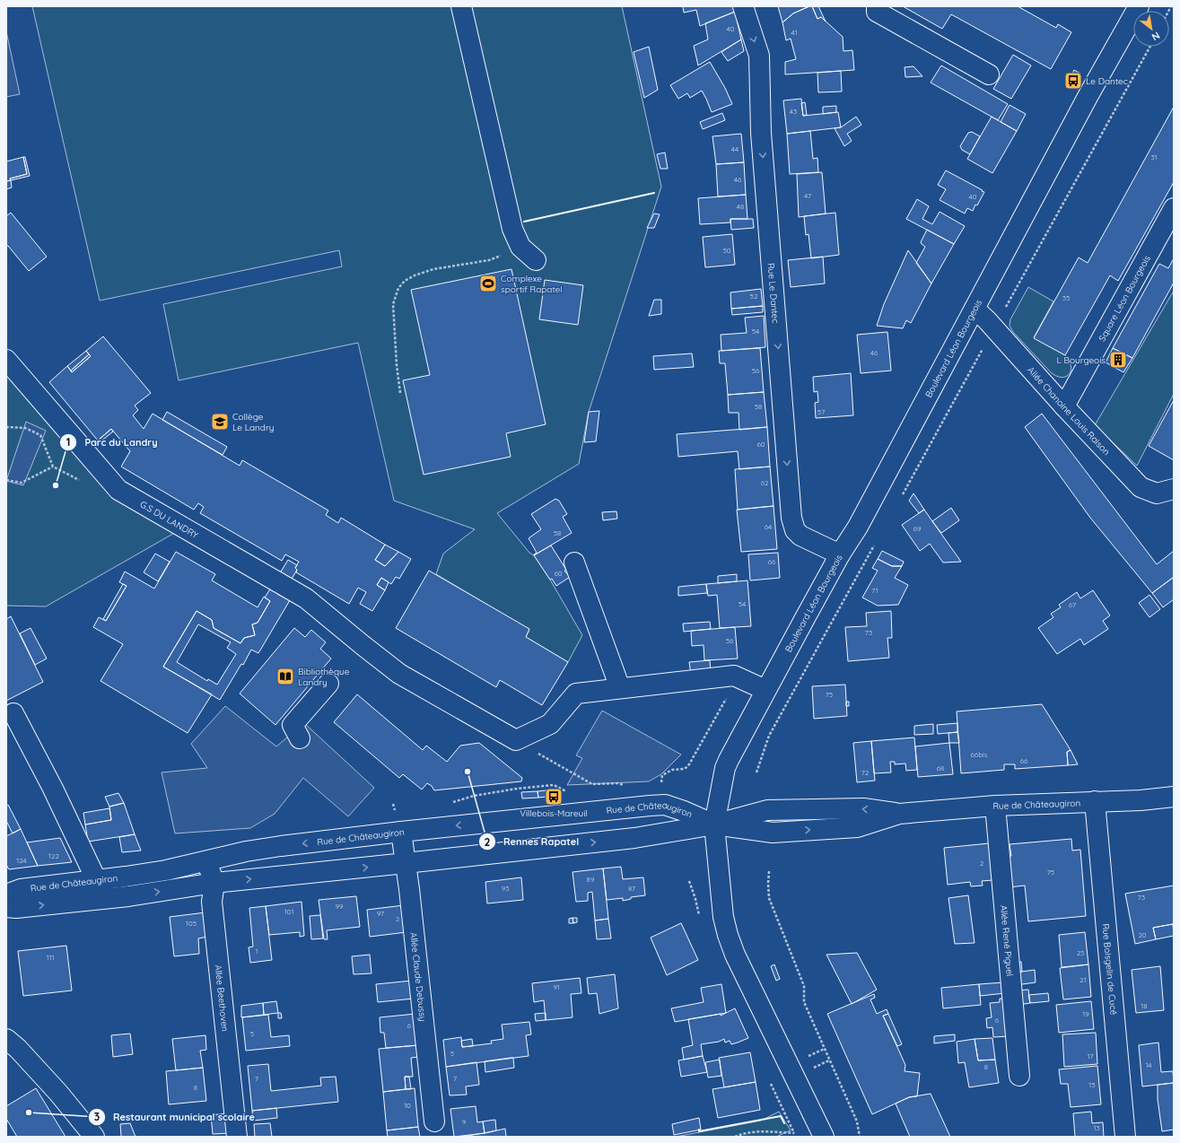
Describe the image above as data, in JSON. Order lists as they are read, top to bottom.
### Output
{
  "streets": {
    "main road": [
      "Rue Le Dantec",
      "Square Léon Bourgeois",
      "Boulevard Léon Bourgeois",
      "Allée Chanoine Louis Raison",
      "G.S DU LANDRY",
      "Rue de Châteaugiron",
      "Allée René Piguel",
      "Rue Boisgelin de Cucé",
      "Allée Claude Debussy",
      "Allée Beethoven"
    ]
  },
  "crossings": [
    ["Rue Le Dantec", "Boulevard Léon Bourgeois"],
    ["Square Léon Bourgeois", "Allée Chanoine Louis Raison"],
    ["Boulevard Léon Bourgeois", "Allée Chanoine Louis Raison"],
    ["Boulevard Léon Bourgeois", "Rue de Châteaugiron"],
    ["Rue de Châteaugiron", "Allée René Piguel"],
    ["Rue de Châteaugiron", "Rue Boisgelin de Cucé"],
    ["Rue de Châteaugiron", "Allée Claude Debussy"],
    ["Rue de Châteaugiron", "Allée Beethoven"]
  ],
  "one_way": ["Rue Le Dantec"],
  "places": {
    "bus stop": ["Le Dantec", "Villebois-Mareuil"],
    "sports": ["Complexe sportif Rapatel"],
    "building": ["L Bourgeois"],
    "school or university": ["Collège Le Landry"],
    "other": ["Parc du Landry", "Rennes Rapatel", "Restaurant municipal scolaire"],
    "library": ["Bibliothèque Landry"]
  },
  "house_numbers": [
    "40",
    "41",
    "43",
    "44",
    "31",
    "46",
    "47",
    "40",
    "48",
    "50",
    "52",
    "35",
    "54",
    "46",
    "56",
    "58",
    "57",
    "60",
    "62",
    "64",
    "69",
    "58",
    "66",
    "60",
    "71",
    "54",
    "67",
    "73",
    "56",
    "75",
    "66bis",
    "66",
    "68",
    "72",
    "122",
    "124",
    "2",
    "75",
    "89",
    "93",
    "87",
    "73",
    "99",
    "101",
    "97",
    "2",
    "105",
    "20",
    "1",
    "23",
    "111",
    "21",
    "91",
    "18",
    "19",
    "6",
    "6",
    "5",
    "5",
    "17",
    "14",
    "8",
    "7",
    "7",
    "15",
    "8",
    "10",
    "9",
    "13"
  ],
  "north": "bottom right"
}
